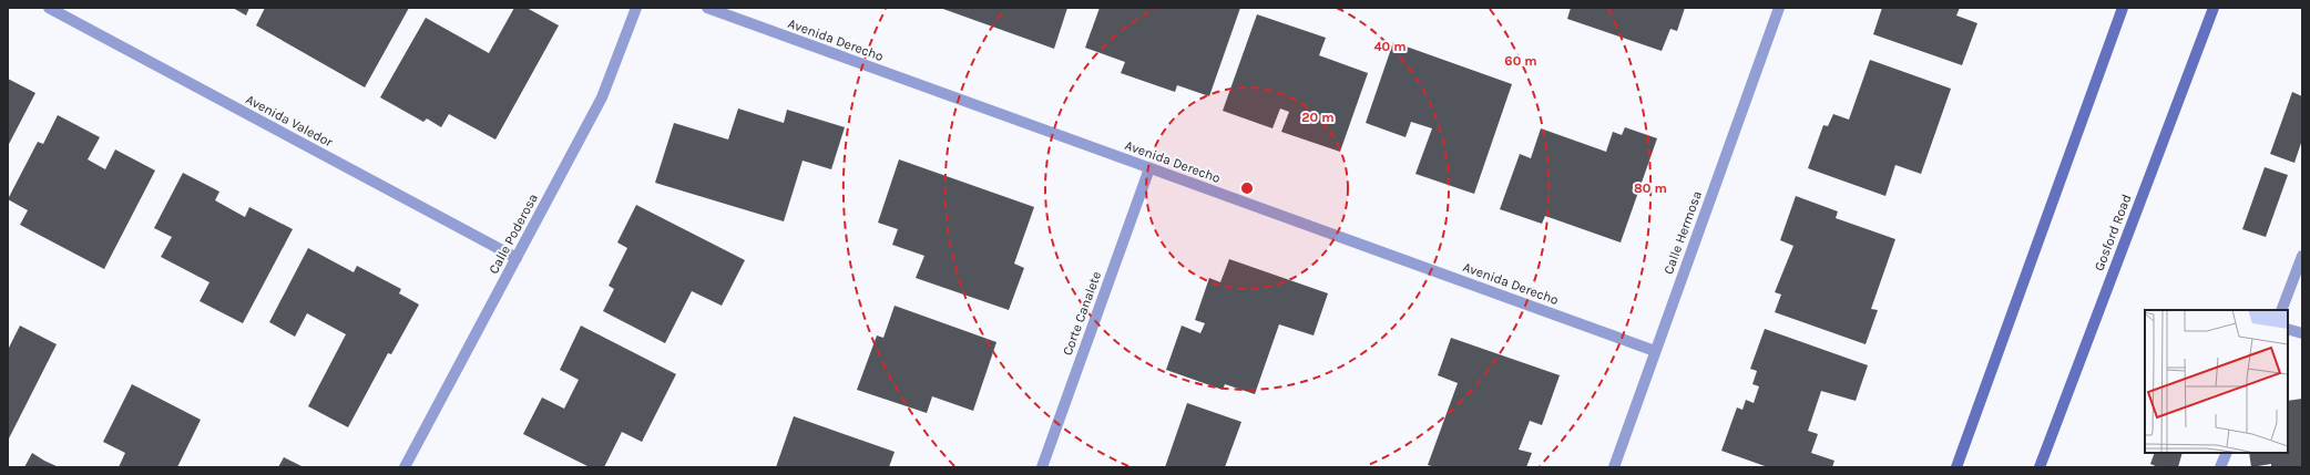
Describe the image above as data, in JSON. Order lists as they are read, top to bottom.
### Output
{
  "streets": {
    "main road": ["Gosford Road"],
    "street": [
      "Avenida Derecho",
      "Avenida Valedor",
      "Calle Hermosa",
      "Calle Poderosa",
      "Corte Canalete"
    ]
  },
  "crossings": [
    ["Avenida Derecho", "Calle Hermosa"],
    ["Avenida Derecho", "Corte Canalete"],
    ["Avenida Valedor", "Calle Poderosa"]
  ],
  "rings": [
    "40 m",
    "60 m",
    "20 m",
    "80 m"
  ]
}
